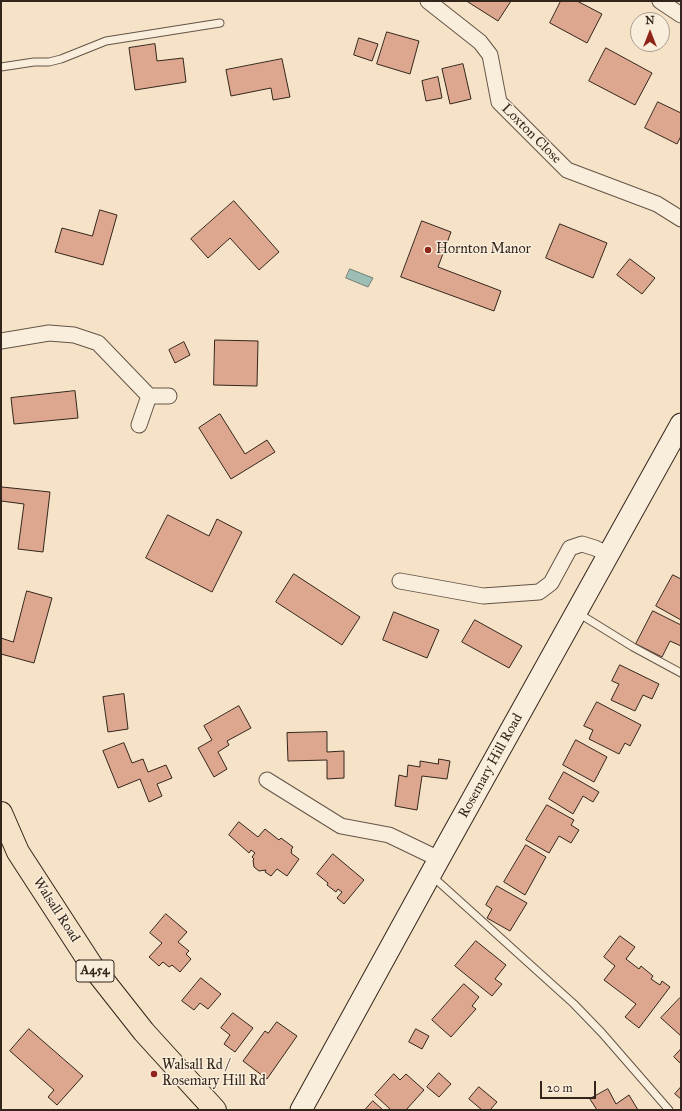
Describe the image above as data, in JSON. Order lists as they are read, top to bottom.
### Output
{
  "streets": {
    "main road": ["Rosemary Hill Road", "Walsall Road", "A454"],
    "street": ["Loxton Close"]
  },
  "places": ["Hornton Manor", "Walsall Rd / Rosemary Hill Rd"],
  "scale_bar": "20 m",
  "north": "top"
}
